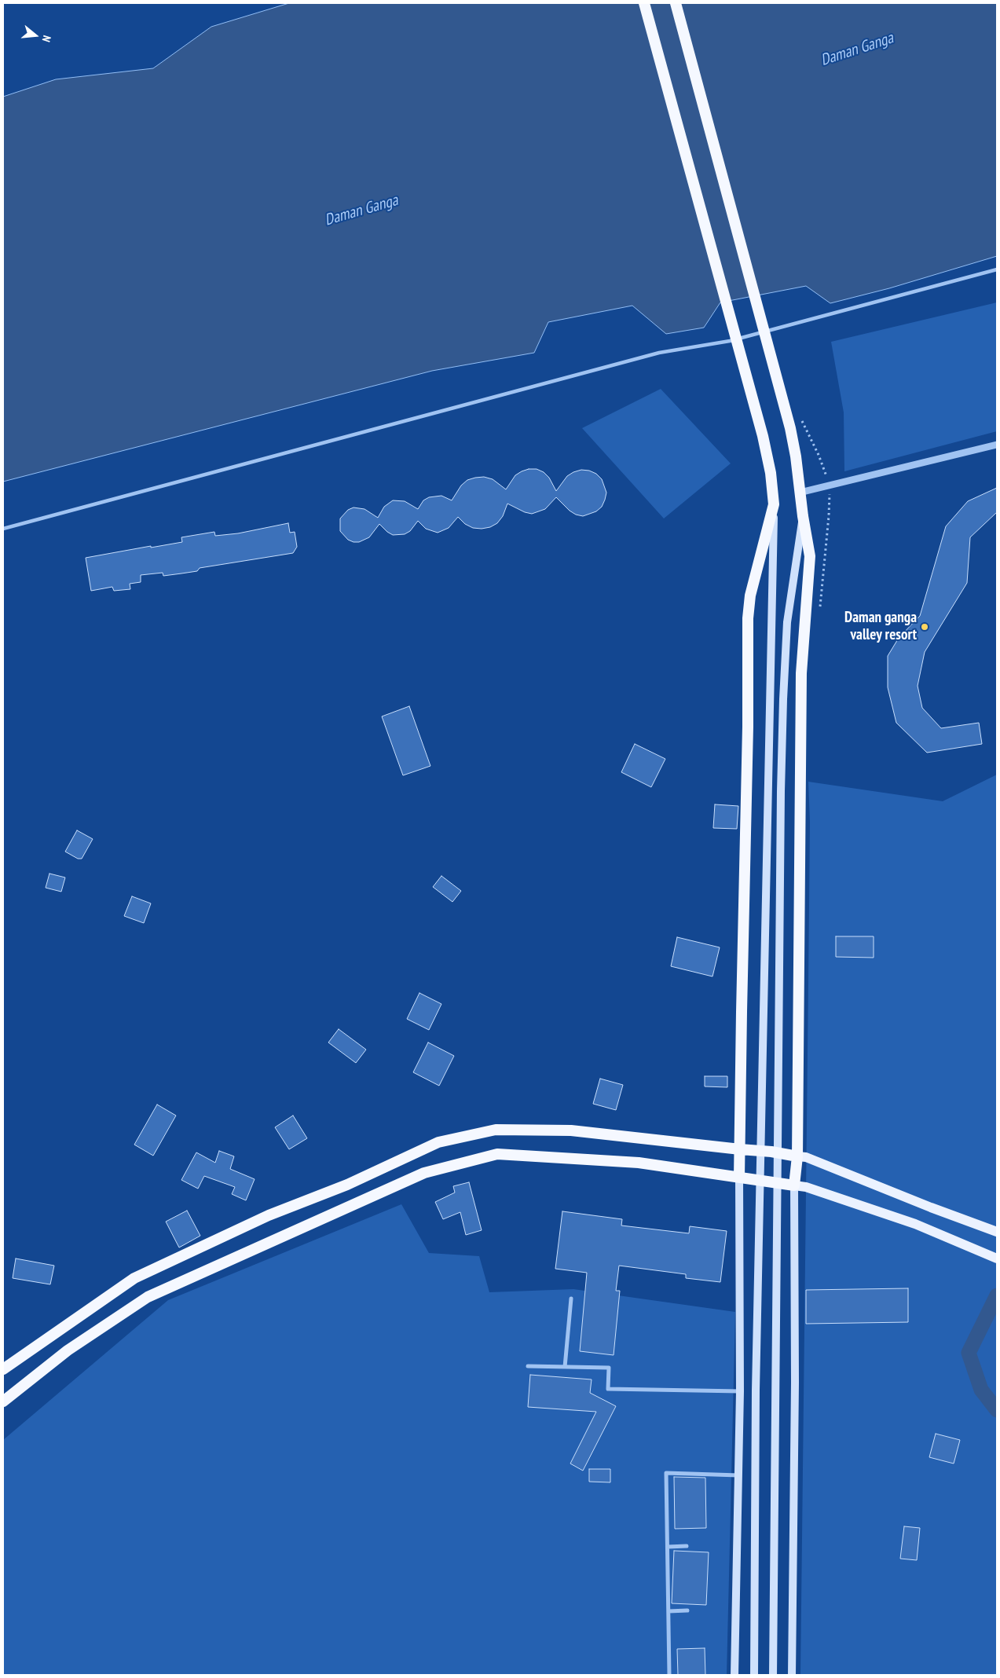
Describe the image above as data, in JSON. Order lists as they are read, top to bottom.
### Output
{
  "water": ["Daman Ganga"],
  "places": ["Daman ganga valley resort"],
  "north": "right"
}
